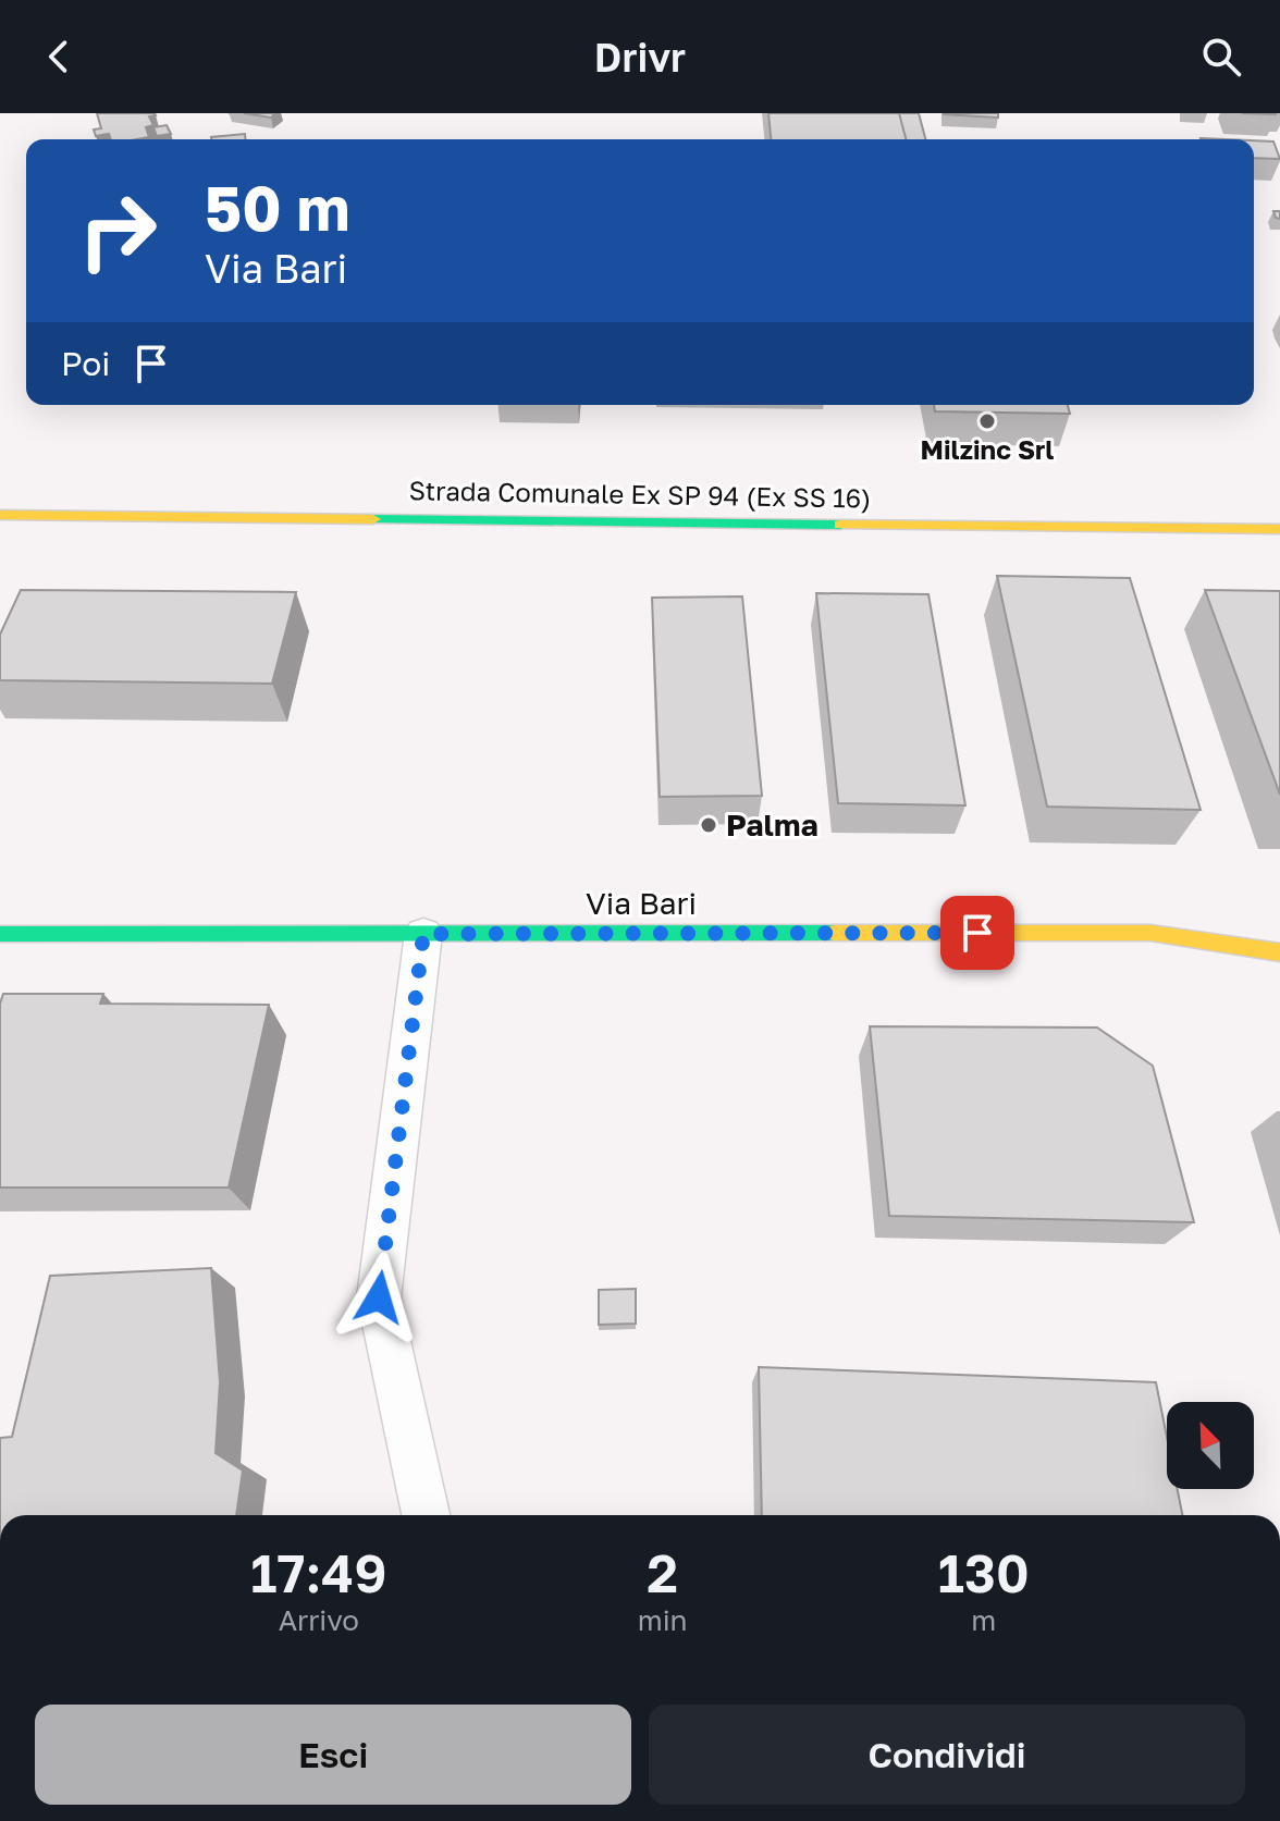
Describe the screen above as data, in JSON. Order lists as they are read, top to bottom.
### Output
{
  "streets": {
    "main road": ["Strada Comunale Ex SP 94 (Ex SS 16)", "Via Bari"]
  },
  "places": ["Milzinc Srl", "Palma"],
  "north": "top left",
  "page": {
    "header": "Drivr",
    "turn": ["50 m", "Via Bari"],
    "then": "Poi",
    "eta": [
      "17:49",
      "Arrivo",
      "2",
      "min",
      "130",
      "m"
    ],
    "buttons": ["Esci", "Condividi"]
  }
}
